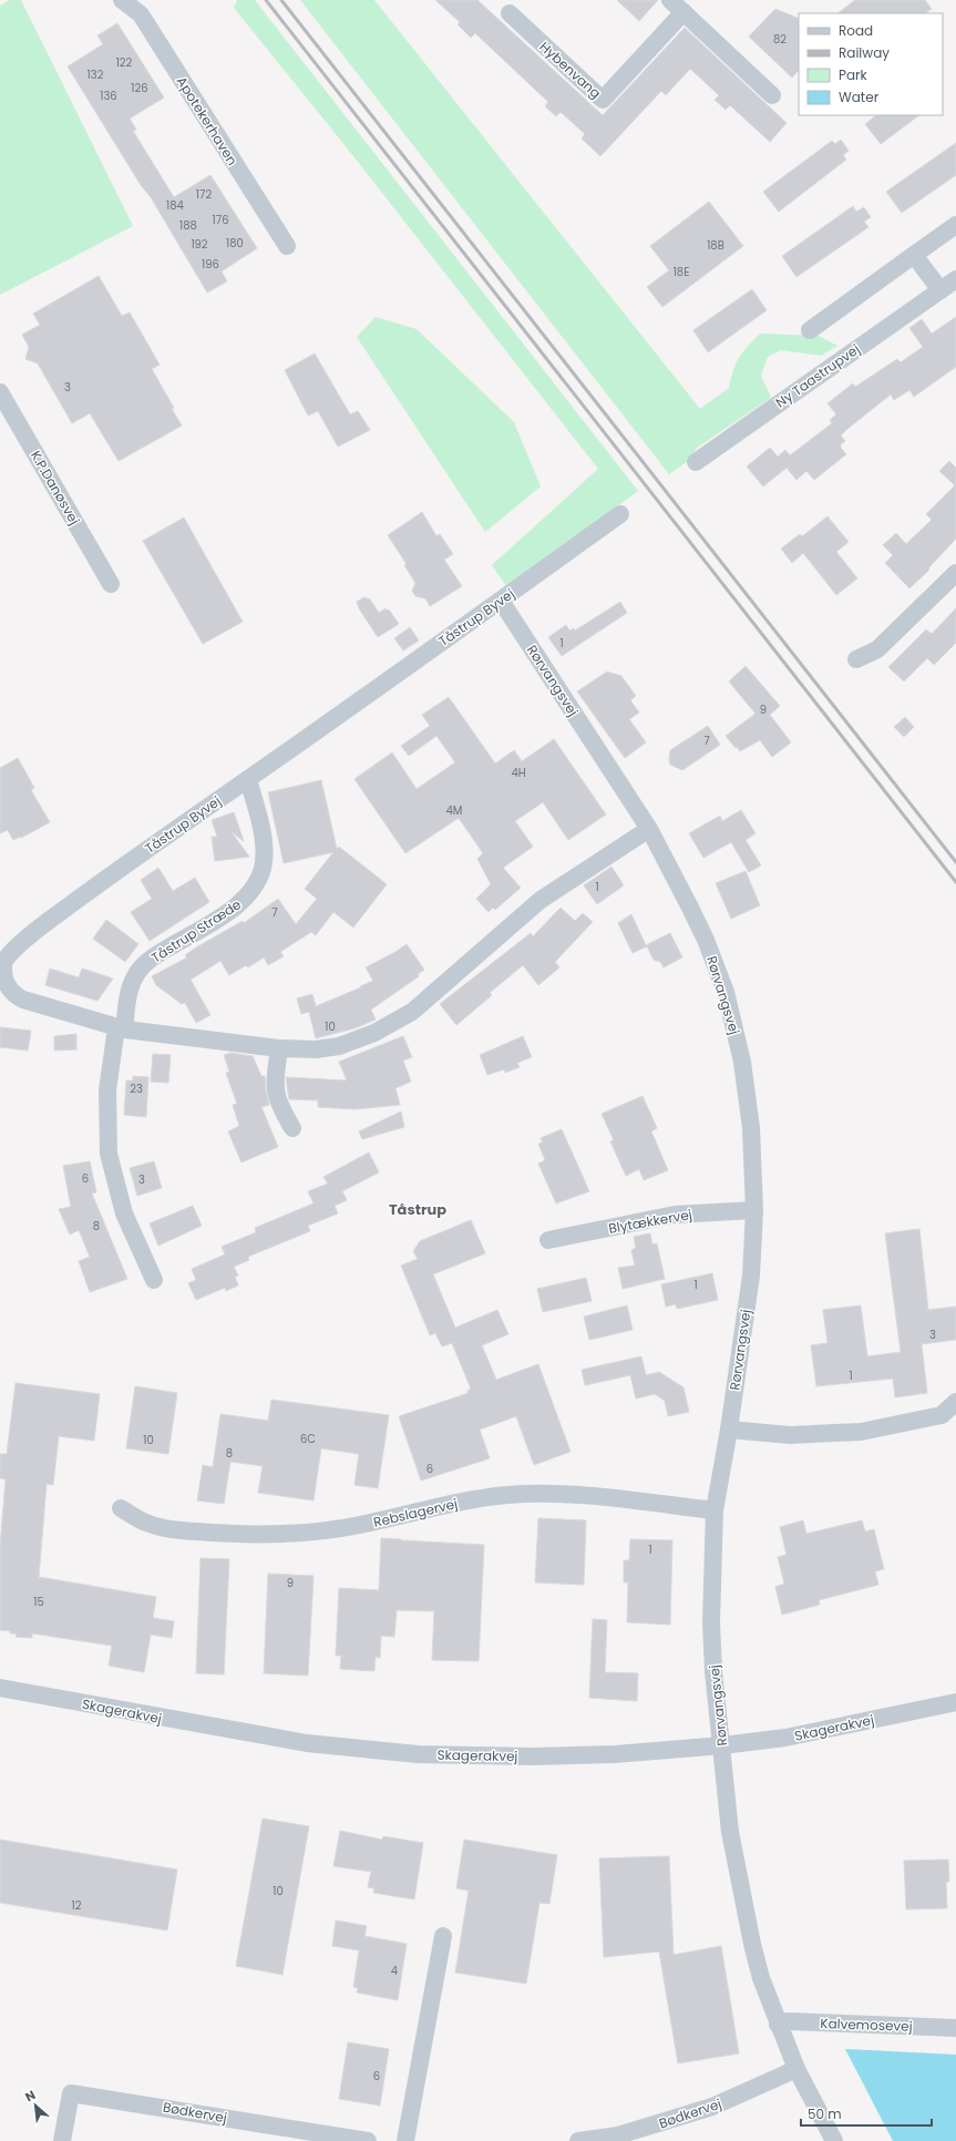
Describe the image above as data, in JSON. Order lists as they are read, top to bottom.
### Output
{
  "streets": {
    "street": [
      "Hybenvang",
      "Apotekerhaven",
      "Ny Taastrupvej",
      "K.P.Danøsvej",
      "Tåstrup Byvej",
      "Rørvangsvej",
      "Tåstrup Stræde",
      "Blytækkervej",
      "Rebslagervej",
      "Skagerakvej",
      "Kalvemosevej",
      "Bødkervej"
    ]
  },
  "crossings": [
    ["Tåstrup Byvej", "Rørvangsvej"],
    ["Tåstrup Byvej", "Tåstrup Stræde"],
    ["Rørvangsvej", "Blytækkervej"],
    ["Rørvangsvej", "Rebslagervej"],
    ["Rørvangsvej", "Skagerakvej"],
    ["Rørvangsvej", "Kalvemosevej"],
    ["Rørvangsvej", "Bødkervej"]
  ],
  "districts": ["Tåstrup"],
  "house_numbers": [
    "82",
    "122",
    "132",
    "126",
    "136",
    "172",
    "184",
    "176",
    "188",
    "180",
    "192",
    "18B",
    "196",
    "18E",
    "3",
    "1",
    "9",
    "7",
    "4H",
    "4M",
    "1",
    "7",
    "10",
    "23",
    "6",
    "3",
    "8",
    "1",
    "3",
    "1",
    "6C",
    "10",
    "8",
    "6",
    "1",
    "9",
    "15",
    "10",
    "12",
    "4",
    "6"
  ],
  "legend": [
    "Road",
    "Railway",
    "Park",
    "Water"
  ],
  "scale_bar": "50 m",
  "north": "top left"
}
